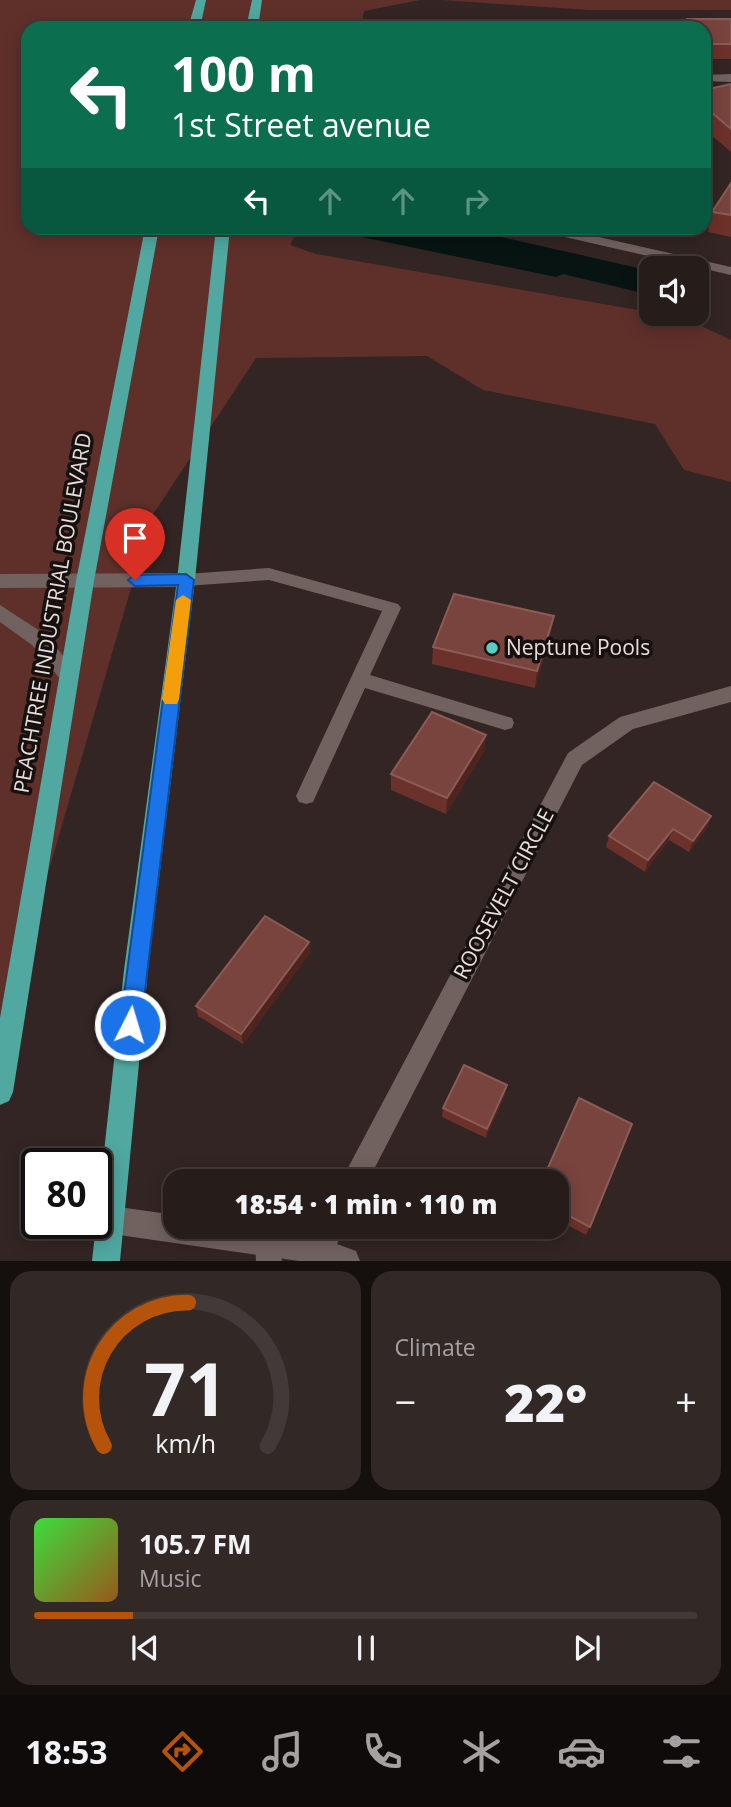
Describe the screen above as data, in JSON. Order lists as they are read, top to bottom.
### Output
{
  "streets": {
    "highway": ["PEACHTREE INDUSTRIAL BOULEVARD"],
    "street": ["ROOSEVELT CIRCLE"]
  },
  "places": ["Neptune Pools"],
  "page": {
    "turn": ["100 m", "1st Street avenue"],
    "limit": "80",
    "trip": "18:54 · 1 min · 110 m",
    "tile": "Climate",
    "heat": ["−", "22°", "+"],
    "song": ["105.7 FM", "Music"],
    "tabs": "18:53",
    "gauge": ["71", "km/h"]
  }
}
